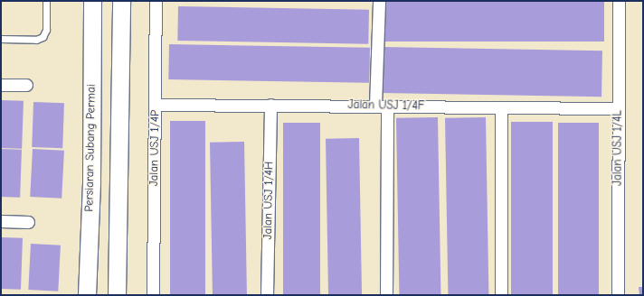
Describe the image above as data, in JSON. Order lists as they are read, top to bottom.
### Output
{
  "streets": {
    "main road": ["Persiaran Subang Permai"],
    "street": [
      "Jalan USJ 1/4F",
      "Jalan USJ 1/4P",
      "Jalan USJ 1/4L",
      "Jalan USJ 1/4H"
    ]
  },
  "crossings": [
    ["Jalan USJ 1/4F", "Jalan USJ 1/4P"],
    ["Jalan USJ 1/4F", "Jalan USJ 1/4L"],
    ["Jalan USJ 1/4F", "Jalan USJ 1/4H"]
  ]
}
